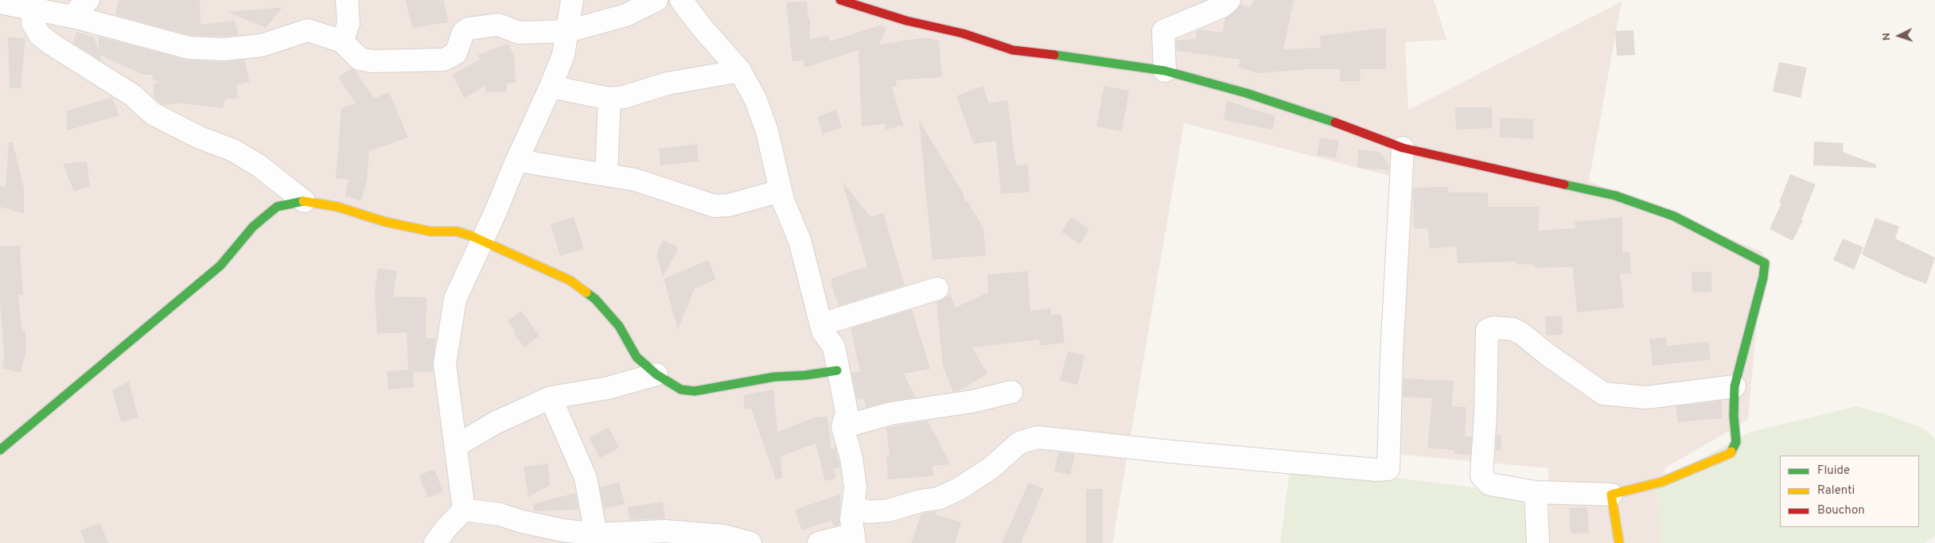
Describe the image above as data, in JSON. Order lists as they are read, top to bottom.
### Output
{
  "legend": ["Fluide", "Ralenti", "Bouchon"],
  "north": "left"
}
